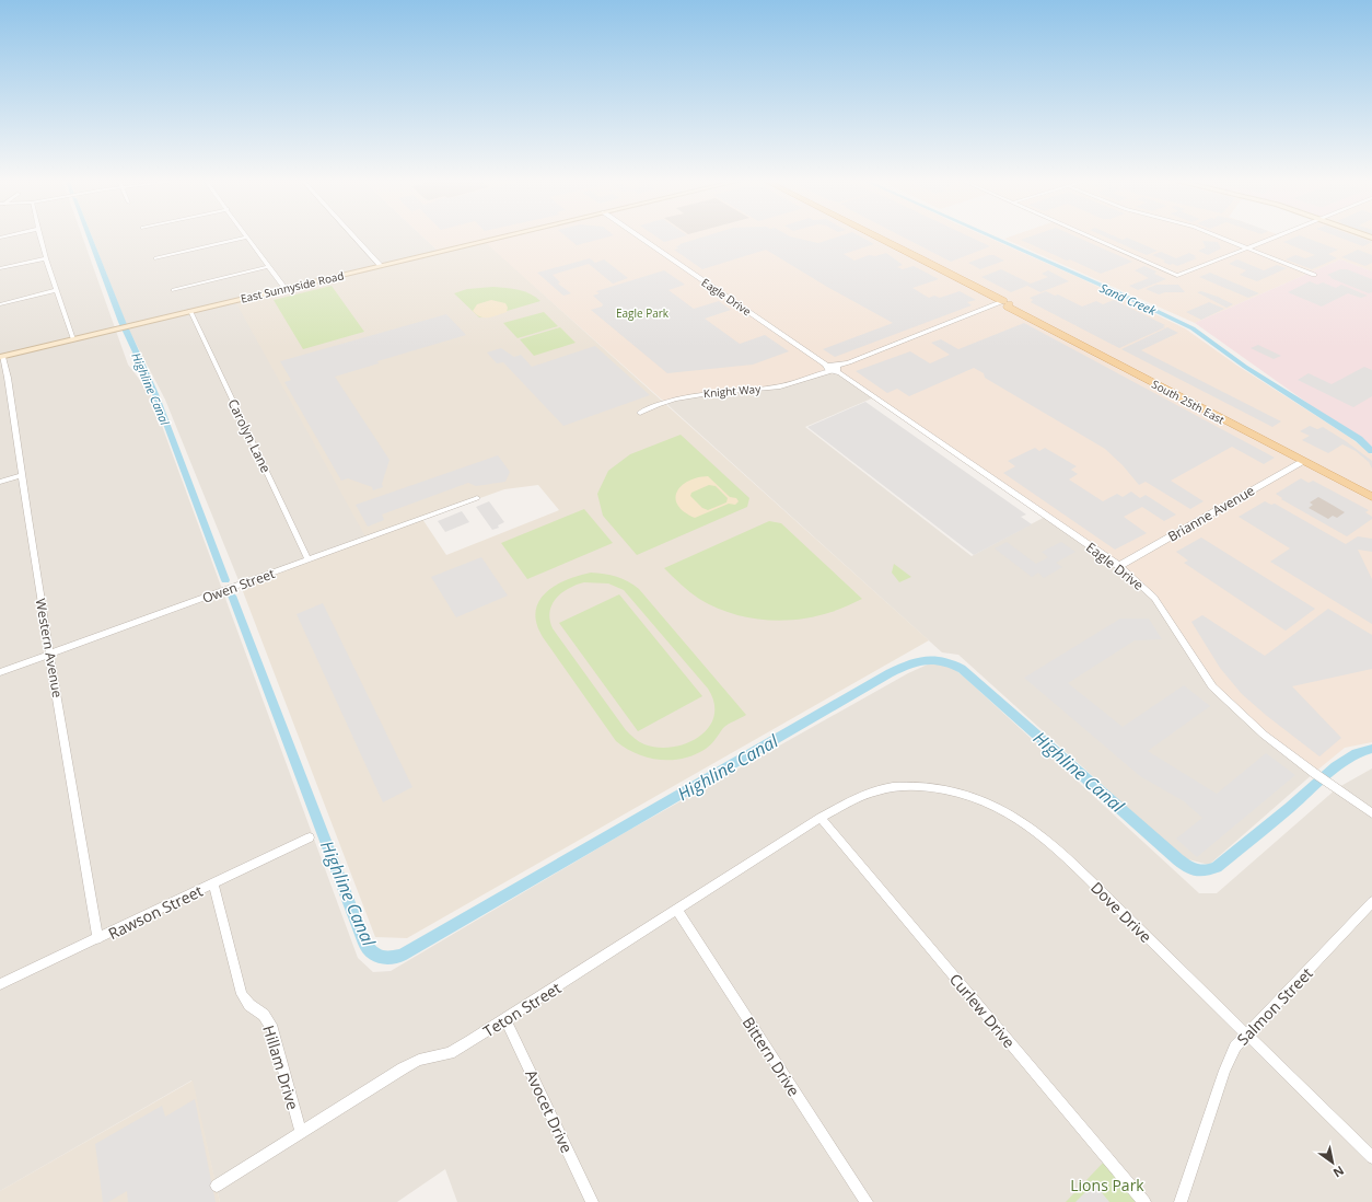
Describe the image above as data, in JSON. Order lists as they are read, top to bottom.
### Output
{
  "streets": {
    "main road": ["East Sunnyside Road", "South 25th East"],
    "street": [
      "Eagle Drive",
      "Knight Way",
      "Carolyn Lane",
      "Brianne Avenue",
      "Owen Street",
      "Western Avenue",
      "Rawson Street",
      "Dove Drive",
      "Salmon Street",
      "Teton Street",
      "Curlew Drive",
      "Bittern Drive",
      "Hillam Drive",
      "Avocet Drive"
    ]
  },
  "crossings": [
    ["East Sunnyside Road", "Carolyn Lane"],
    ["East Sunnyside Road", "Western Avenue"],
    ["Eagle Drive", "Knight Way"],
    ["Eagle Drive", "Brianne Avenue"],
    ["Knight Way", "South 25th East"],
    ["South 25th East", "Brianne Avenue"],
    ["Carolyn Lane", "Owen Street"],
    ["Owen Street", "Western Avenue"],
    ["Western Avenue", "Rawson Street"],
    ["Rawson Street", "Hillam Drive"],
    ["Dove Drive", "Salmon Street"],
    ["Dove Drive", "Teton Street"],
    ["Dove Drive", "Curlew Drive"],
    ["Teton Street", "Curlew Drive"],
    ["Teton Street", "Bittern Drive"],
    ["Teton Street", "Hillam Drive"],
    ["Teton Street", "Avocet Drive"]
  ],
  "water": ["Sand Creek", "Highline Canal"],
  "parks": ["Eagle Park", "Lions Park"],
  "north": "bottom right"
}
